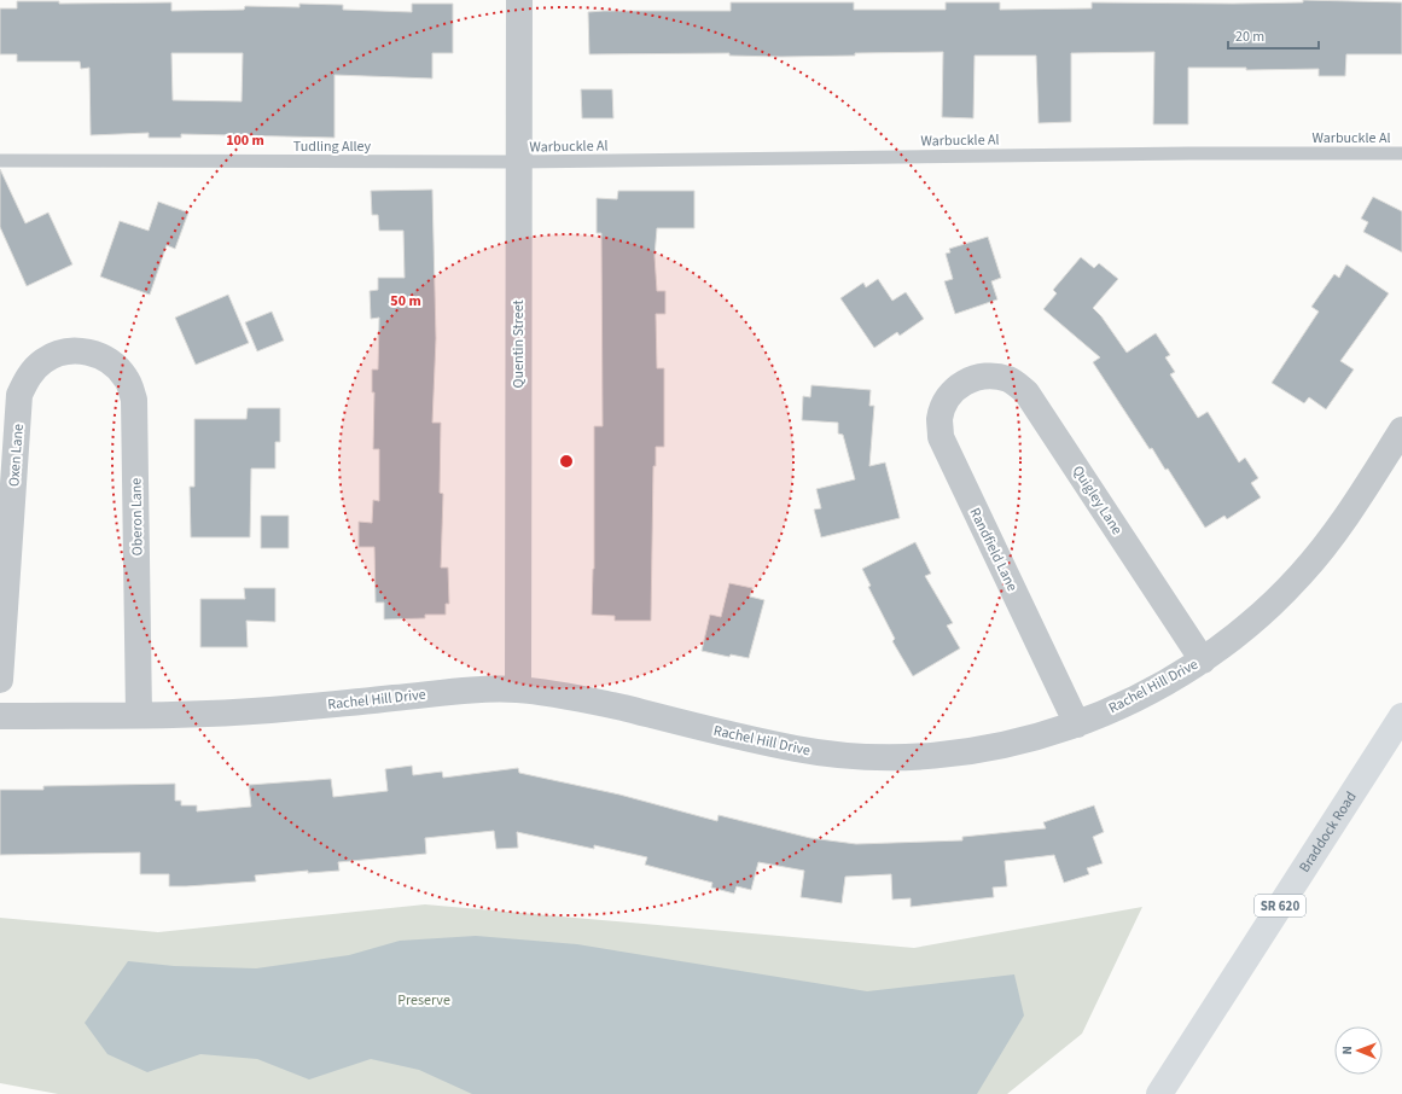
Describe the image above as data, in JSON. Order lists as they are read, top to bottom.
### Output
{
  "streets": {
    "main road": ["Braddock Road", "SR 620"],
    "street": [
      "Quentin Street",
      "Oxen Lane",
      "Quigley Lane",
      "Oberon Lane",
      "Randfield Lane",
      "Rachel Hill Drive"
    ],
    "lane": ["Warbuckle Al", "Tudling Alley"]
  },
  "crossings": [
    ["Warbuckle Al", "Tudling Alley"],
    ["Warbuckle Al", "Quentin Street"],
    ["Tudling Alley", "Quentin Street"],
    ["Quentin Street", "Rachel Hill Drive"],
    ["Oxen Lane", "Oberon Lane"],
    ["Quigley Lane", "Randfield Lane"],
    ["Quigley Lane", "Rachel Hill Drive"],
    ["Oberon Lane", "Rachel Hill Drive"],
    ["Randfield Lane", "Rachel Hill Drive"]
  ],
  "parks": ["Preserve"],
  "scale_bar": "20 m",
  "north": "left",
  "rings": ["100 m", "50 m"]
}
